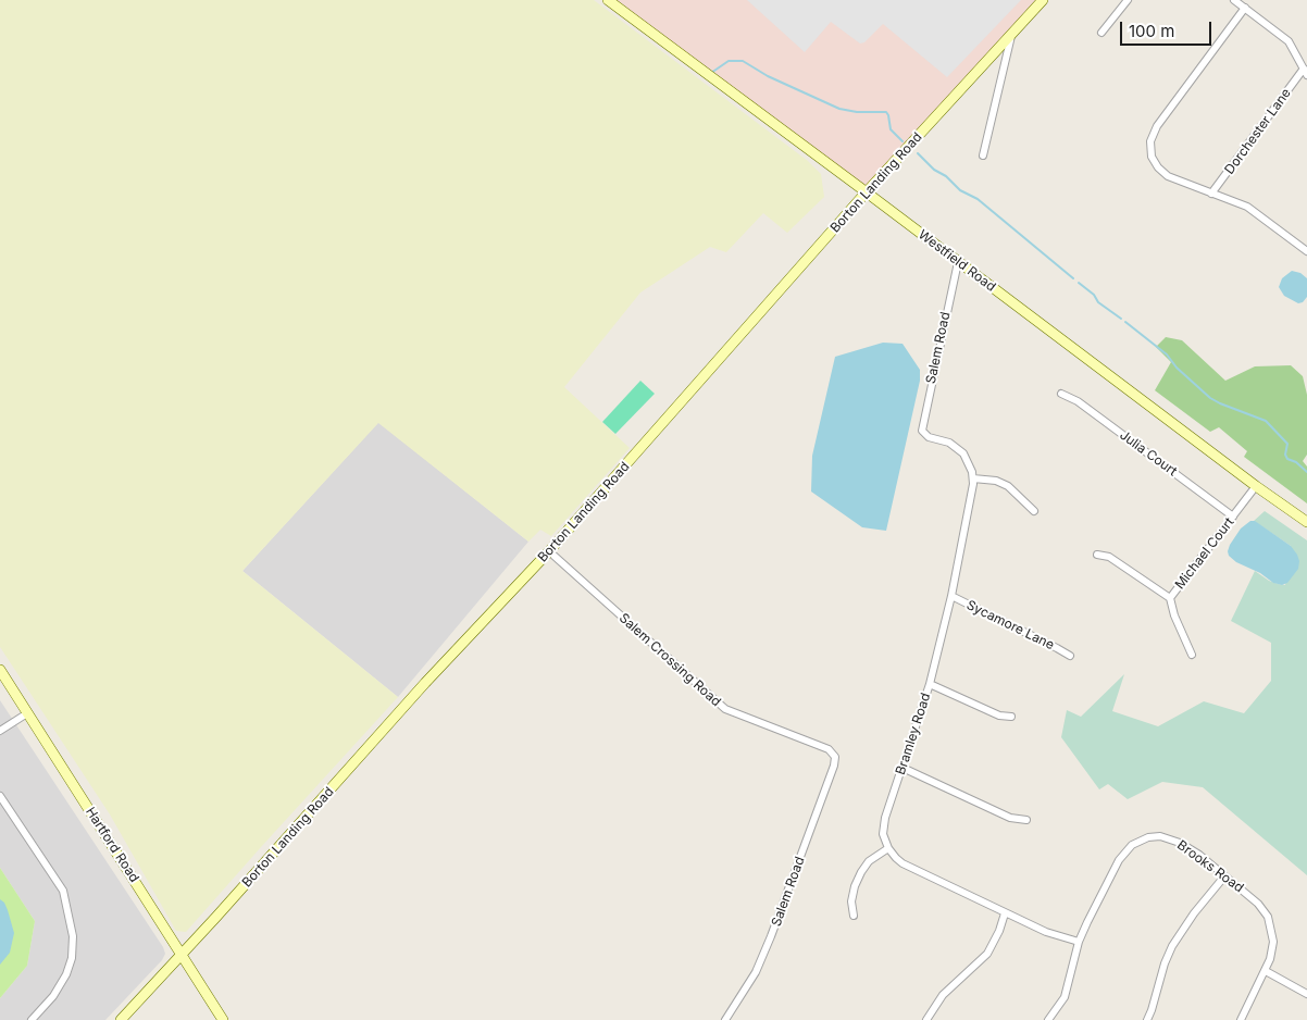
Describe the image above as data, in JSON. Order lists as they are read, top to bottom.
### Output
{
  "streets": {
    "street": [
      "Dorchester Lane",
      "Borton Landing Road",
      "Westfield Road",
      "Salem Road",
      "Julia Court",
      "Michael Court",
      "Sycamore Lane",
      "Salem Crossing Road",
      "Bramley Road",
      "Hartford Road",
      "Brooks Road"
    ]
  },
  "crossings": [
    ["Borton Landing Road", "Westfield Road"],
    ["Borton Landing Road", "Salem Crossing Road"],
    ["Borton Landing Road", "Hartford Road"],
    ["Westfield Road", "Salem Road"],
    ["Westfield Road", "Michael Court"],
    ["Salem Road", "Salem Crossing Road"],
    ["Salem Road", "Bramley Road"],
    ["Julia Court", "Michael Court"],
    ["Sycamore Lane", "Bramley Road"]
  ],
  "scale_bar": "100 m"
}
